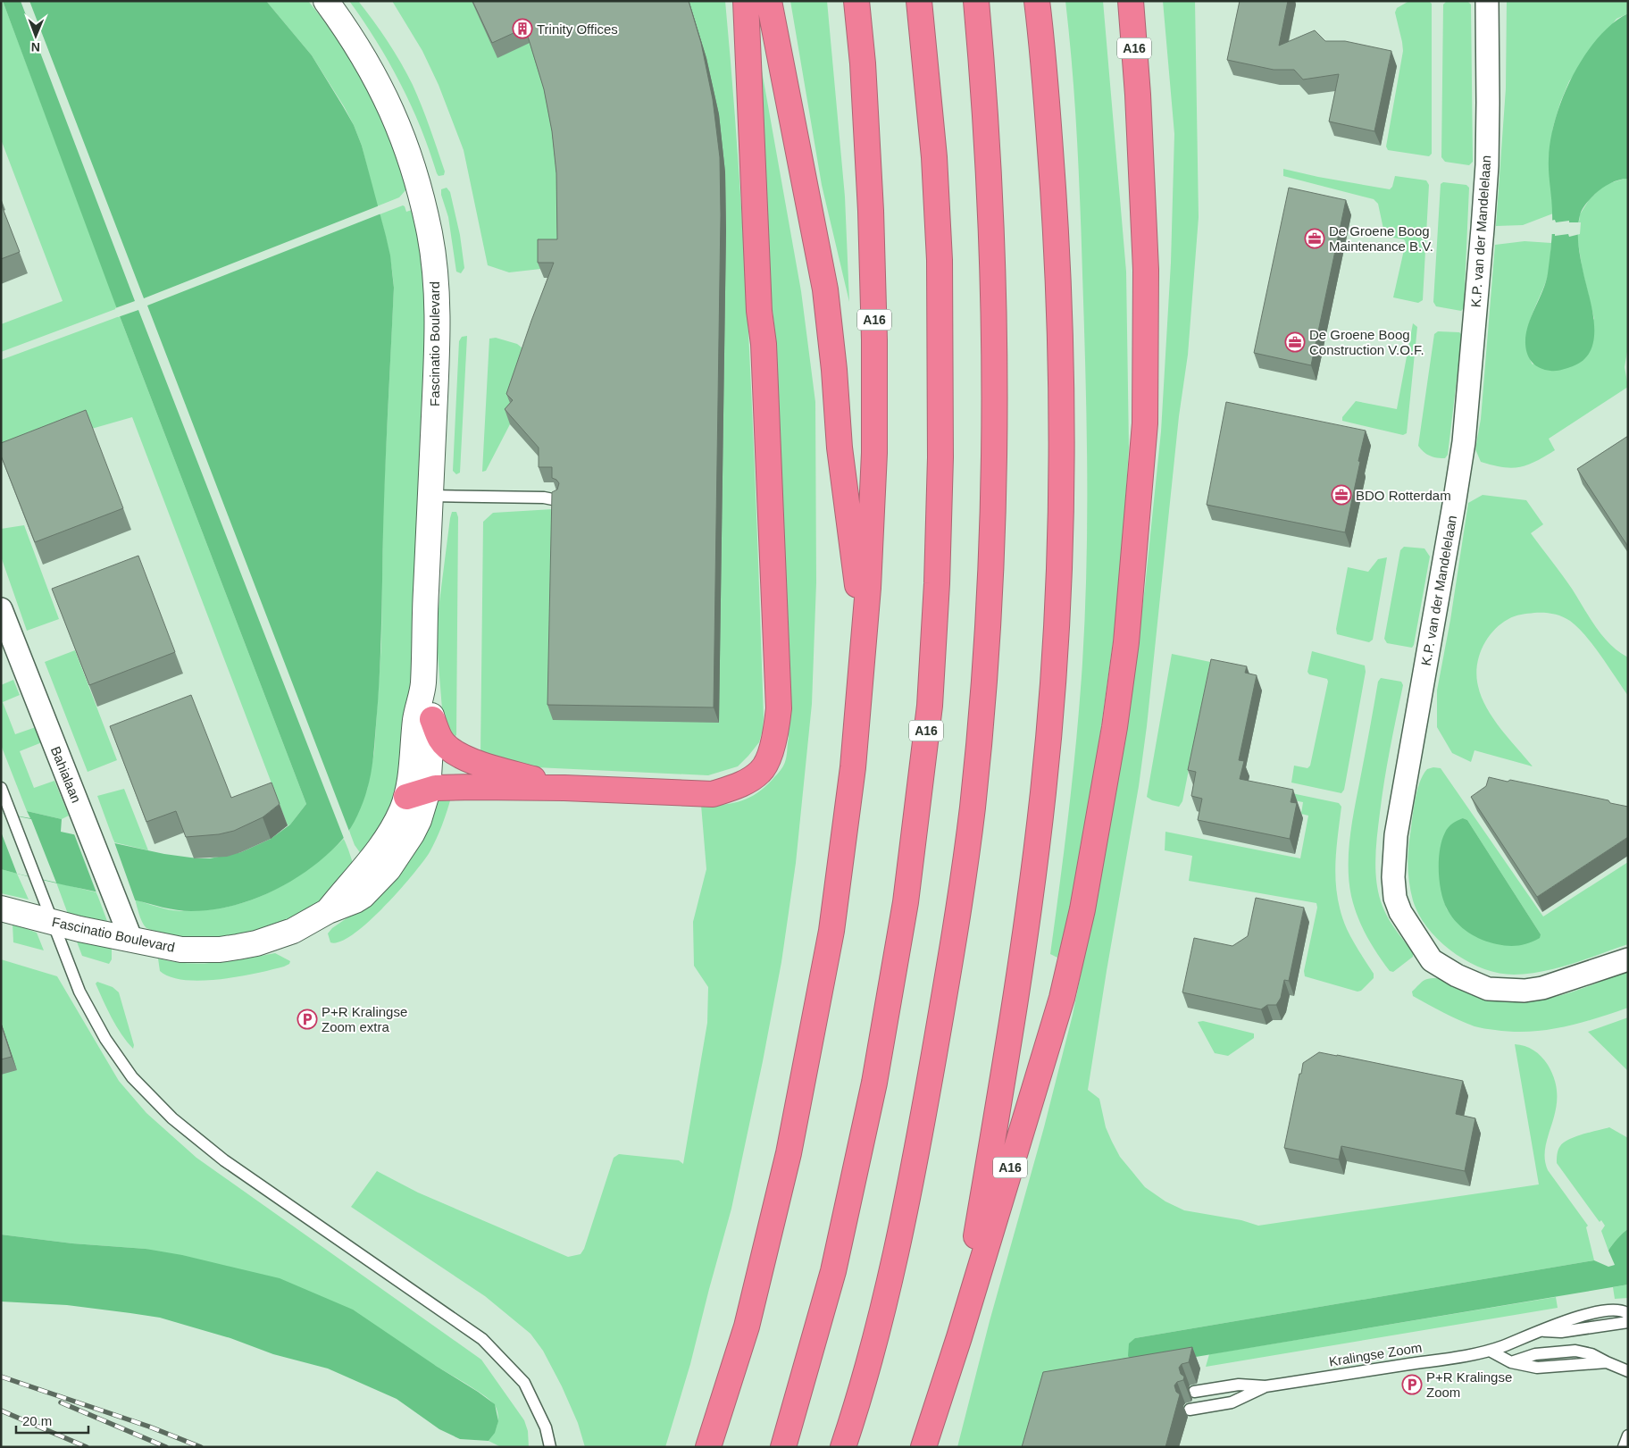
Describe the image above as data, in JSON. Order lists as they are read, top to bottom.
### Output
{
  "streets": {
    "highway": ["A16"],
    "street": ["K.P. van der Mandelelaan", "Fascinatio Boulevard", "Bahialaan"],
    "lane": ["Kralingse Zoom"]
  },
  "crossings": [
    ["Fascinatio Boulevard", "Bahialaan"]
  ],
  "places": {
    "building": ["Trinity Offices"],
    "office": ["De Groene Boog Maintenance B.V.", "De Groene Boog Construction V.O.F.", "BDO Rotterdam"],
    "parking": ["P+R Kralingse Zoom extra", "P+R Kralingse Zoom"]
  },
  "scale_bar": "20 m",
  "north": "bottom"
}
